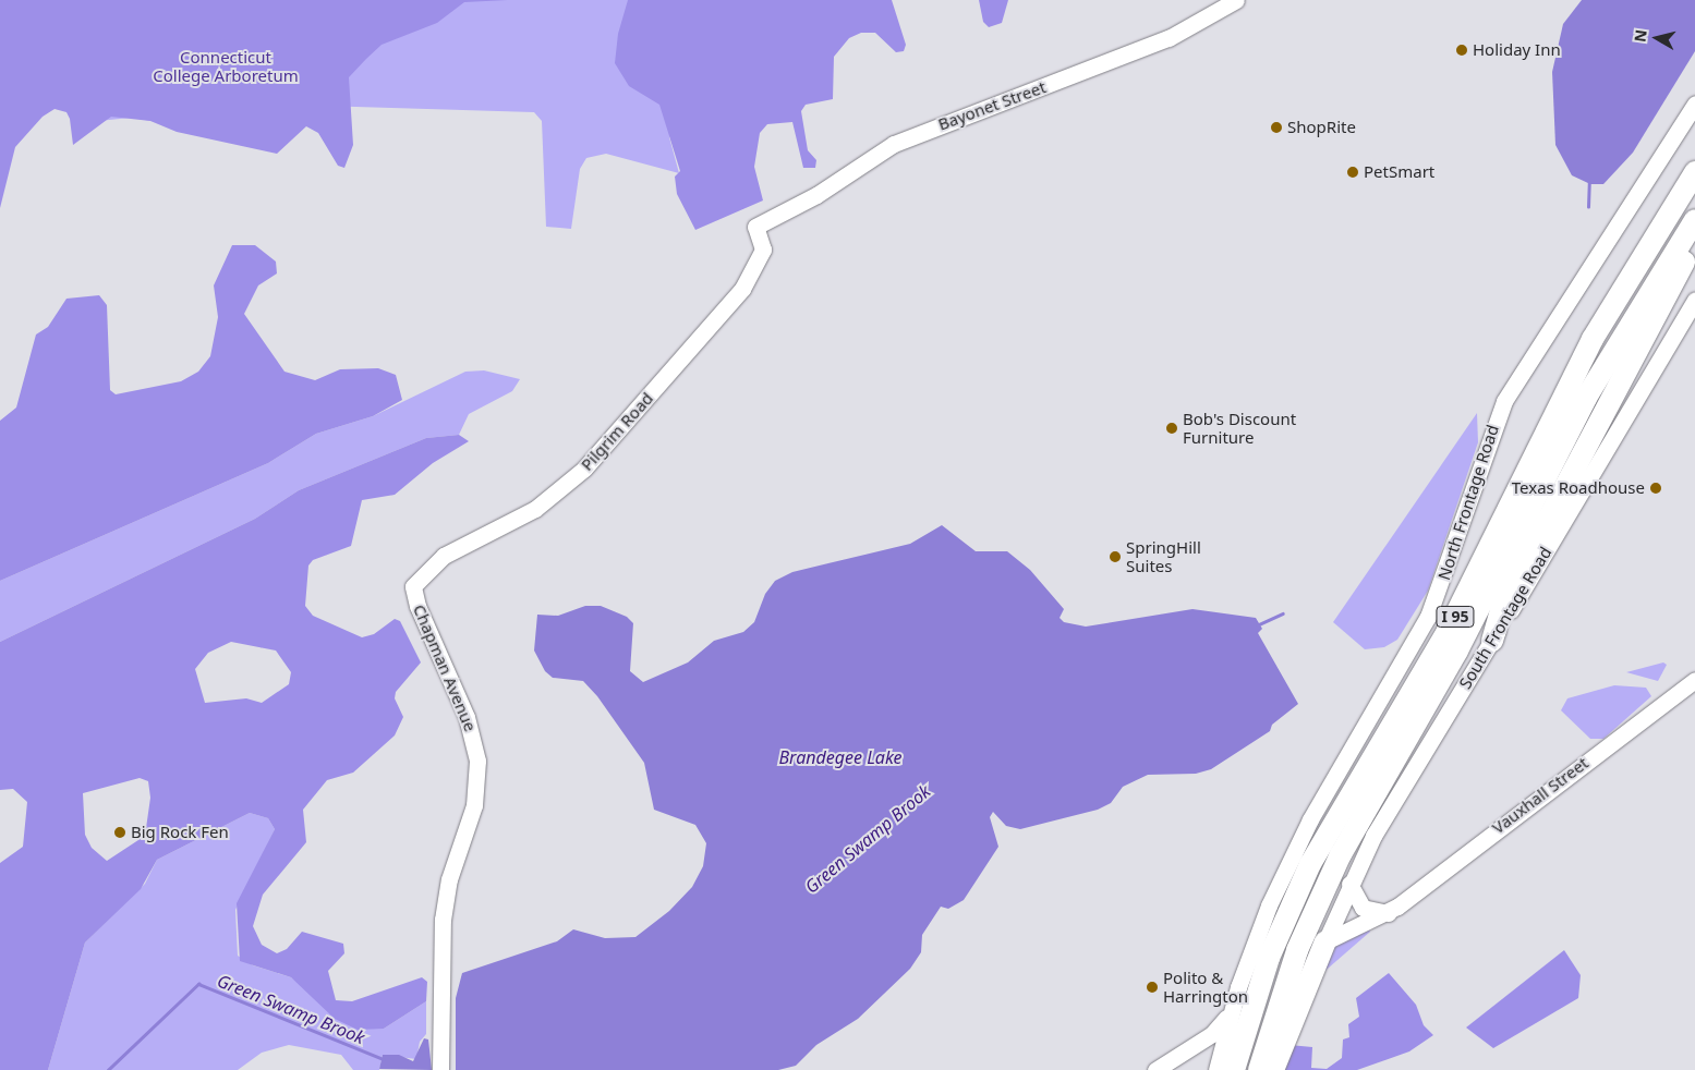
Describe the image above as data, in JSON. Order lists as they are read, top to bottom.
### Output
{
  "streets": {
    "highway": ["I 95"],
    "main road": [
      "Bayonet Street",
      "Pilgrim Road",
      "North Frontage Road",
      "South Frontage Road",
      "Chapman Avenue",
      "Vauxhall Street"
    ]
  },
  "crossings": [
    ["Bayonet Street", "Pilgrim Road"],
    ["Pilgrim Road", "Chapman Avenue"],
    ["South Frontage Road", "Vauxhall Street"]
  ],
  "water": ["Brandegee Lake", "Green Swamp Brook"],
  "parks": ["Connecticut College Arboretum"],
  "places": [
    "Holiday Inn",
    "ShopRite",
    "PetSmart",
    "Bob's Discount Furniture",
    "Texas Roadhouse",
    "SpringHill Suites",
    "Big Rock Fen",
    "Polito & Harrington"
  ],
  "north": "left"
}
